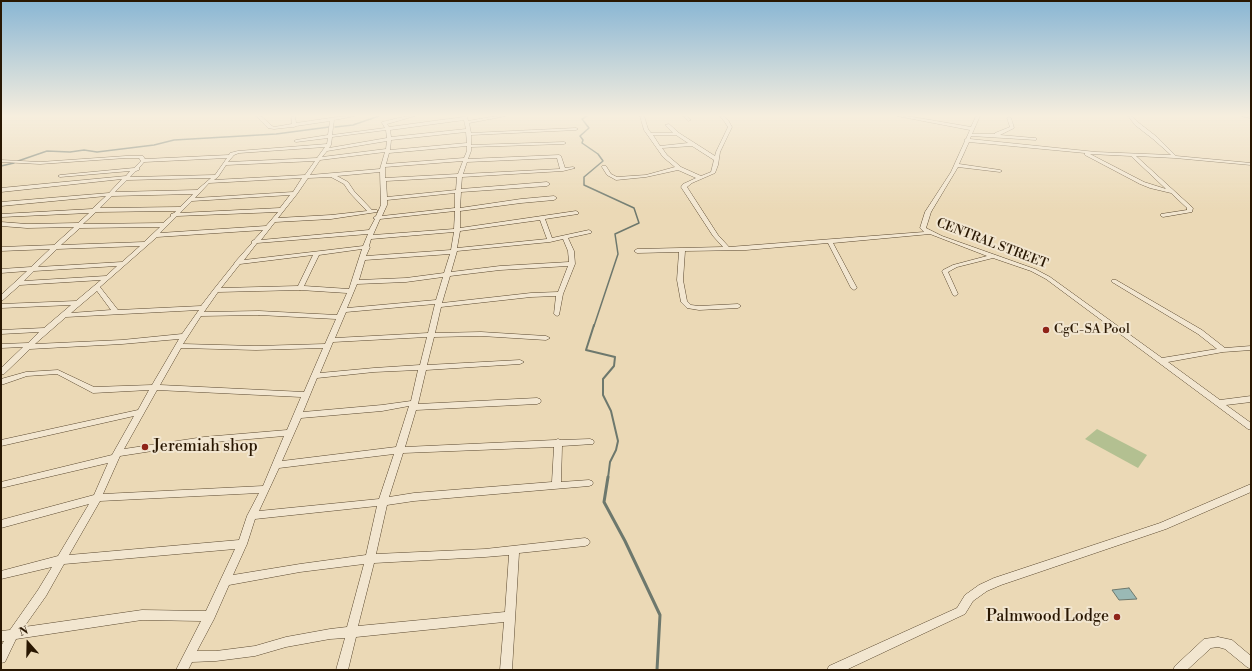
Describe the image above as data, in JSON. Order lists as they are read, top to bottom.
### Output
{
  "streets": {
    "street": ["CENTRAL STREET"]
  },
  "places": ["CgC-SA Pool", "Jeremiah shop", "Palmwood Lodge"],
  "north": "top"
}
